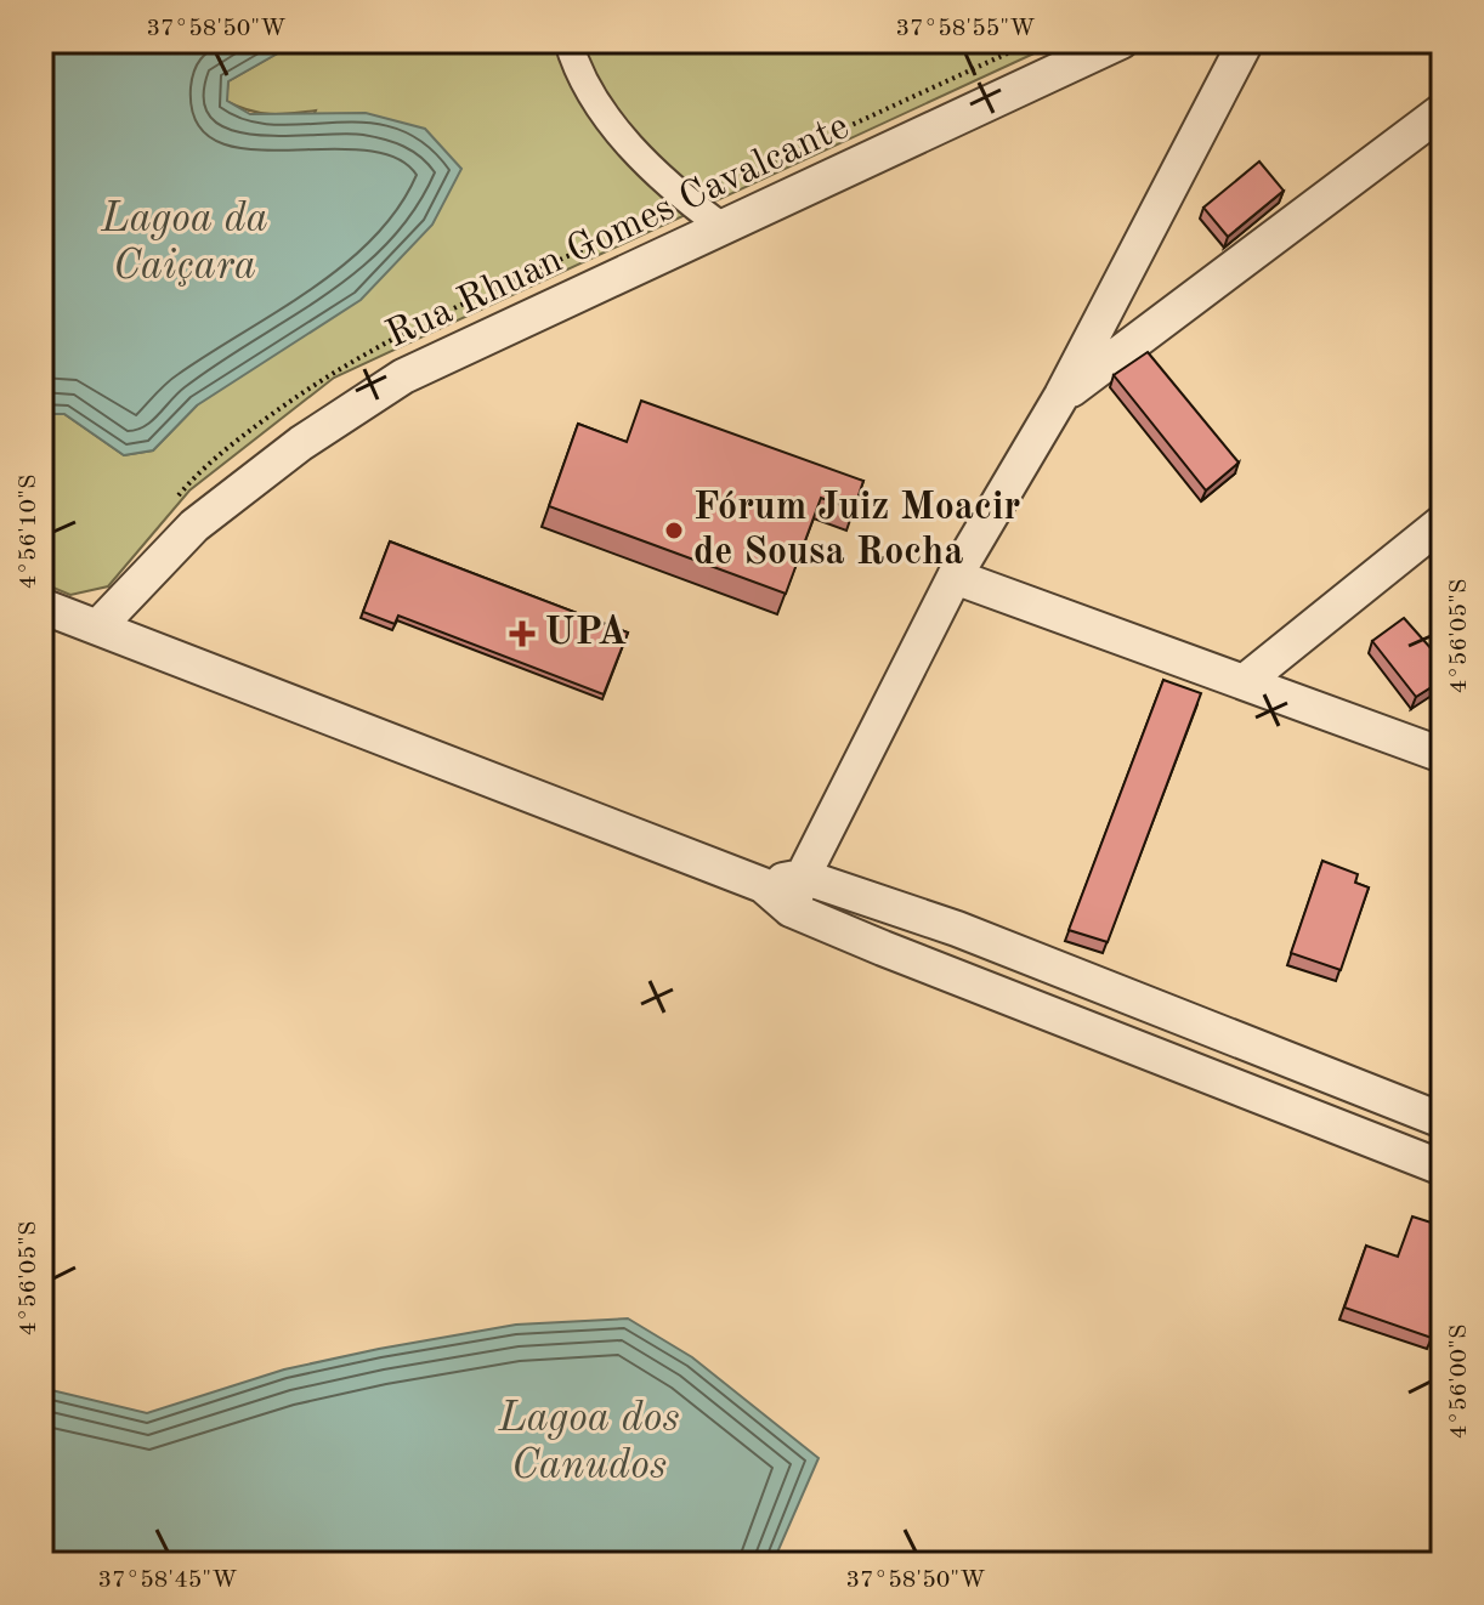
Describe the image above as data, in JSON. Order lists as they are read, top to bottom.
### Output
{
  "streets": {
    "street": ["Rua Rhuan Gomes Cavalcante"]
  },
  "water": ["Lagoa da Caiçara", "Lagoa dos Canudos"],
  "places": {
    "other": ["Fórum Juiz Moacir de Sousa Rocha"],
    "health": ["UPA"]
  },
  "coordinates": [
    "37°58'50\"W",
    "37°58'55\"W",
    "4°56'10\"S",
    "4°56'05\"S",
    "4°56'00\"S",
    "37°58'45\"W"
  ]
}
